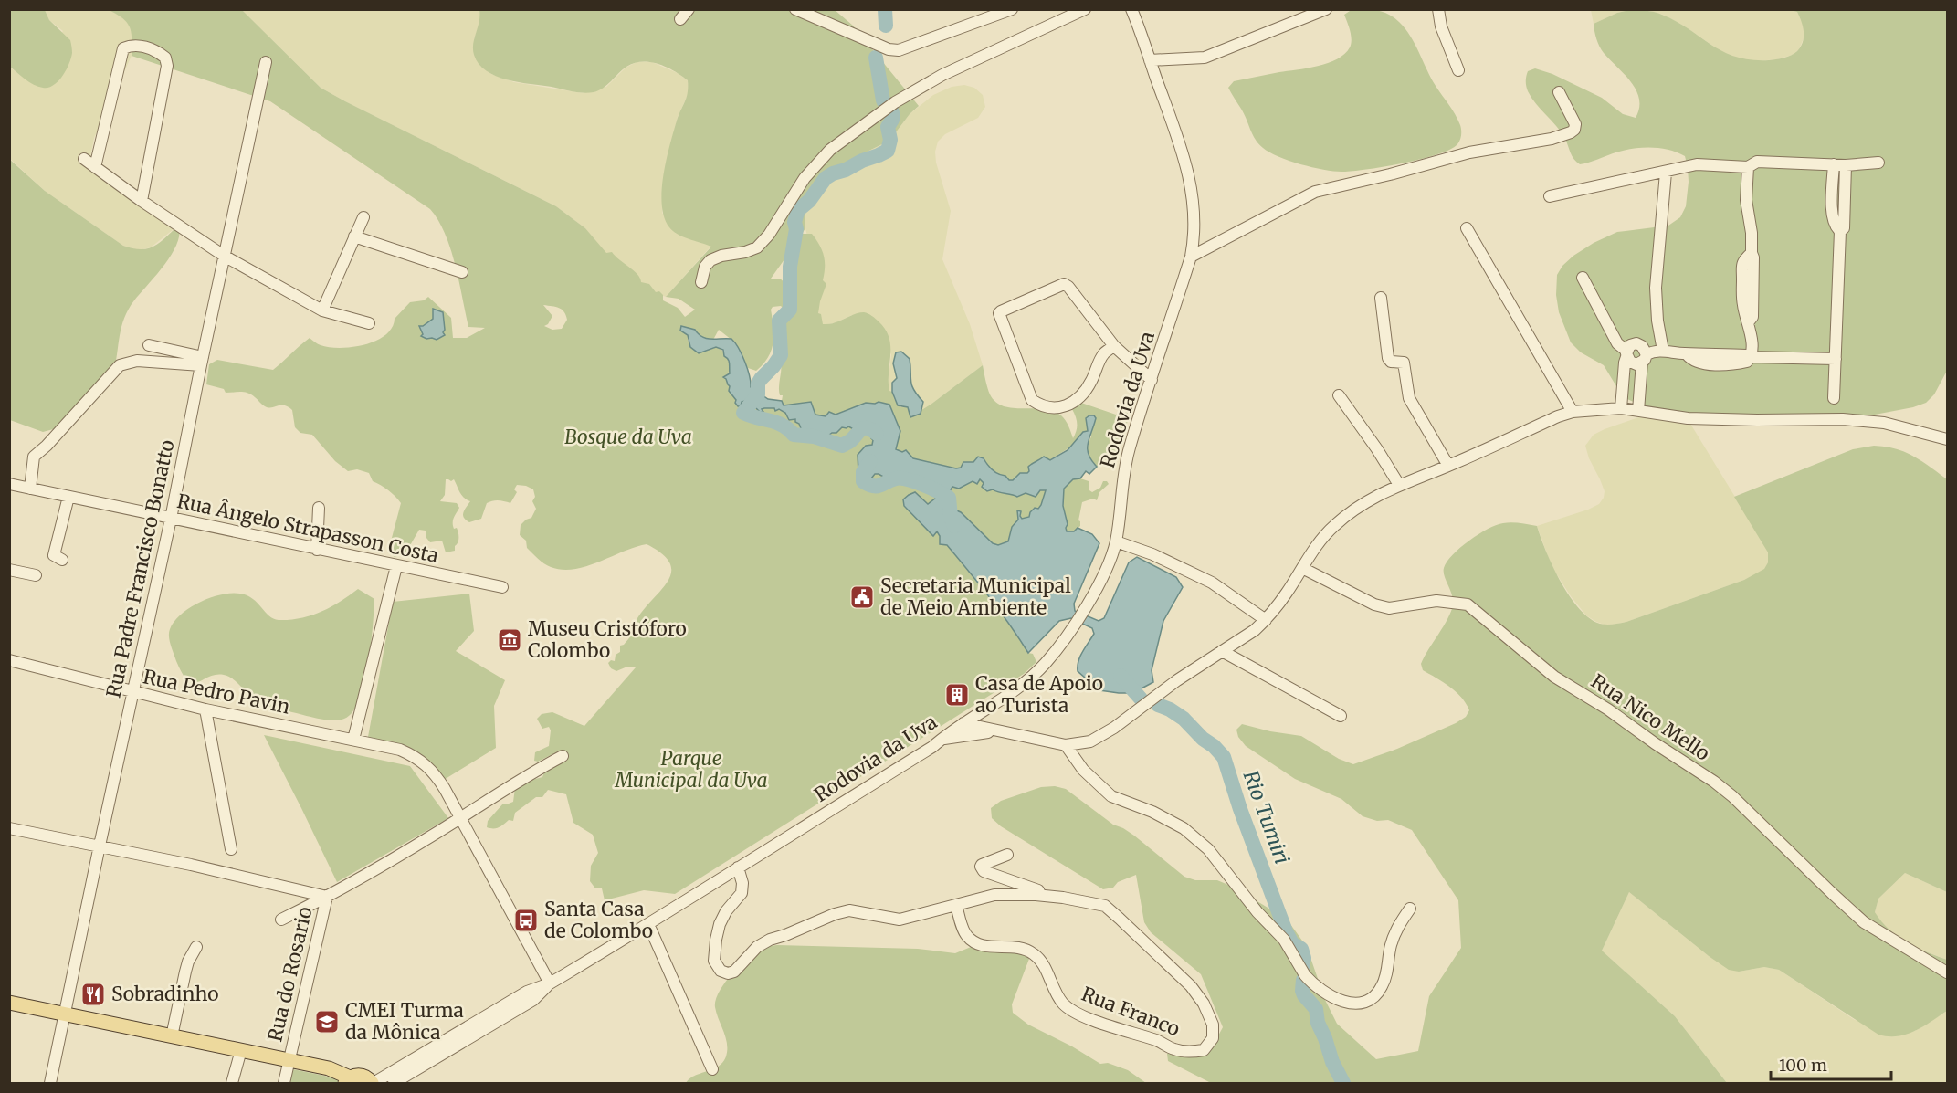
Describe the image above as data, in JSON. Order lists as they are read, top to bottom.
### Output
{
  "streets": {
    "street": [
      "Rodovia da Uva",
      "Rua Ângelo Strapasson Costa",
      "Rua Padre Francisco Bonatto",
      "Rua Pedro Pavin",
      "Rua Nico Mello",
      "Rua do Rosario",
      "Rua Franco"
    ]
  },
  "crossings": [
    ["Rodovia da Uva", "Rua Pedro Pavin"],
    ["Rodovia da Uva", "Rua Franco"],
    ["Rua Ângelo Strapasson Costa", "Rua Padre Francisco Bonatto"],
    ["Rua Padre Francisco Bonatto", "Rua Pedro Pavin"]
  ],
  "water": ["Rio Tumiri"],
  "parks": ["Bosque da Uva", "Parque Municipal da Uva"],
  "places": {
    "public building": ["Secretaria Municipal de Meio Ambiente"],
    "museum": ["Museu Cristóforo Colombo"],
    "building": ["Casa de Apoio ao Turista"],
    "bus stop": ["Santa Casa de Colombo"],
    "restaurant": ["Sobradinho"],
    "school or university": ["CMEI Turma da Mônica"]
  },
  "scale_bar": "100 m"
}
